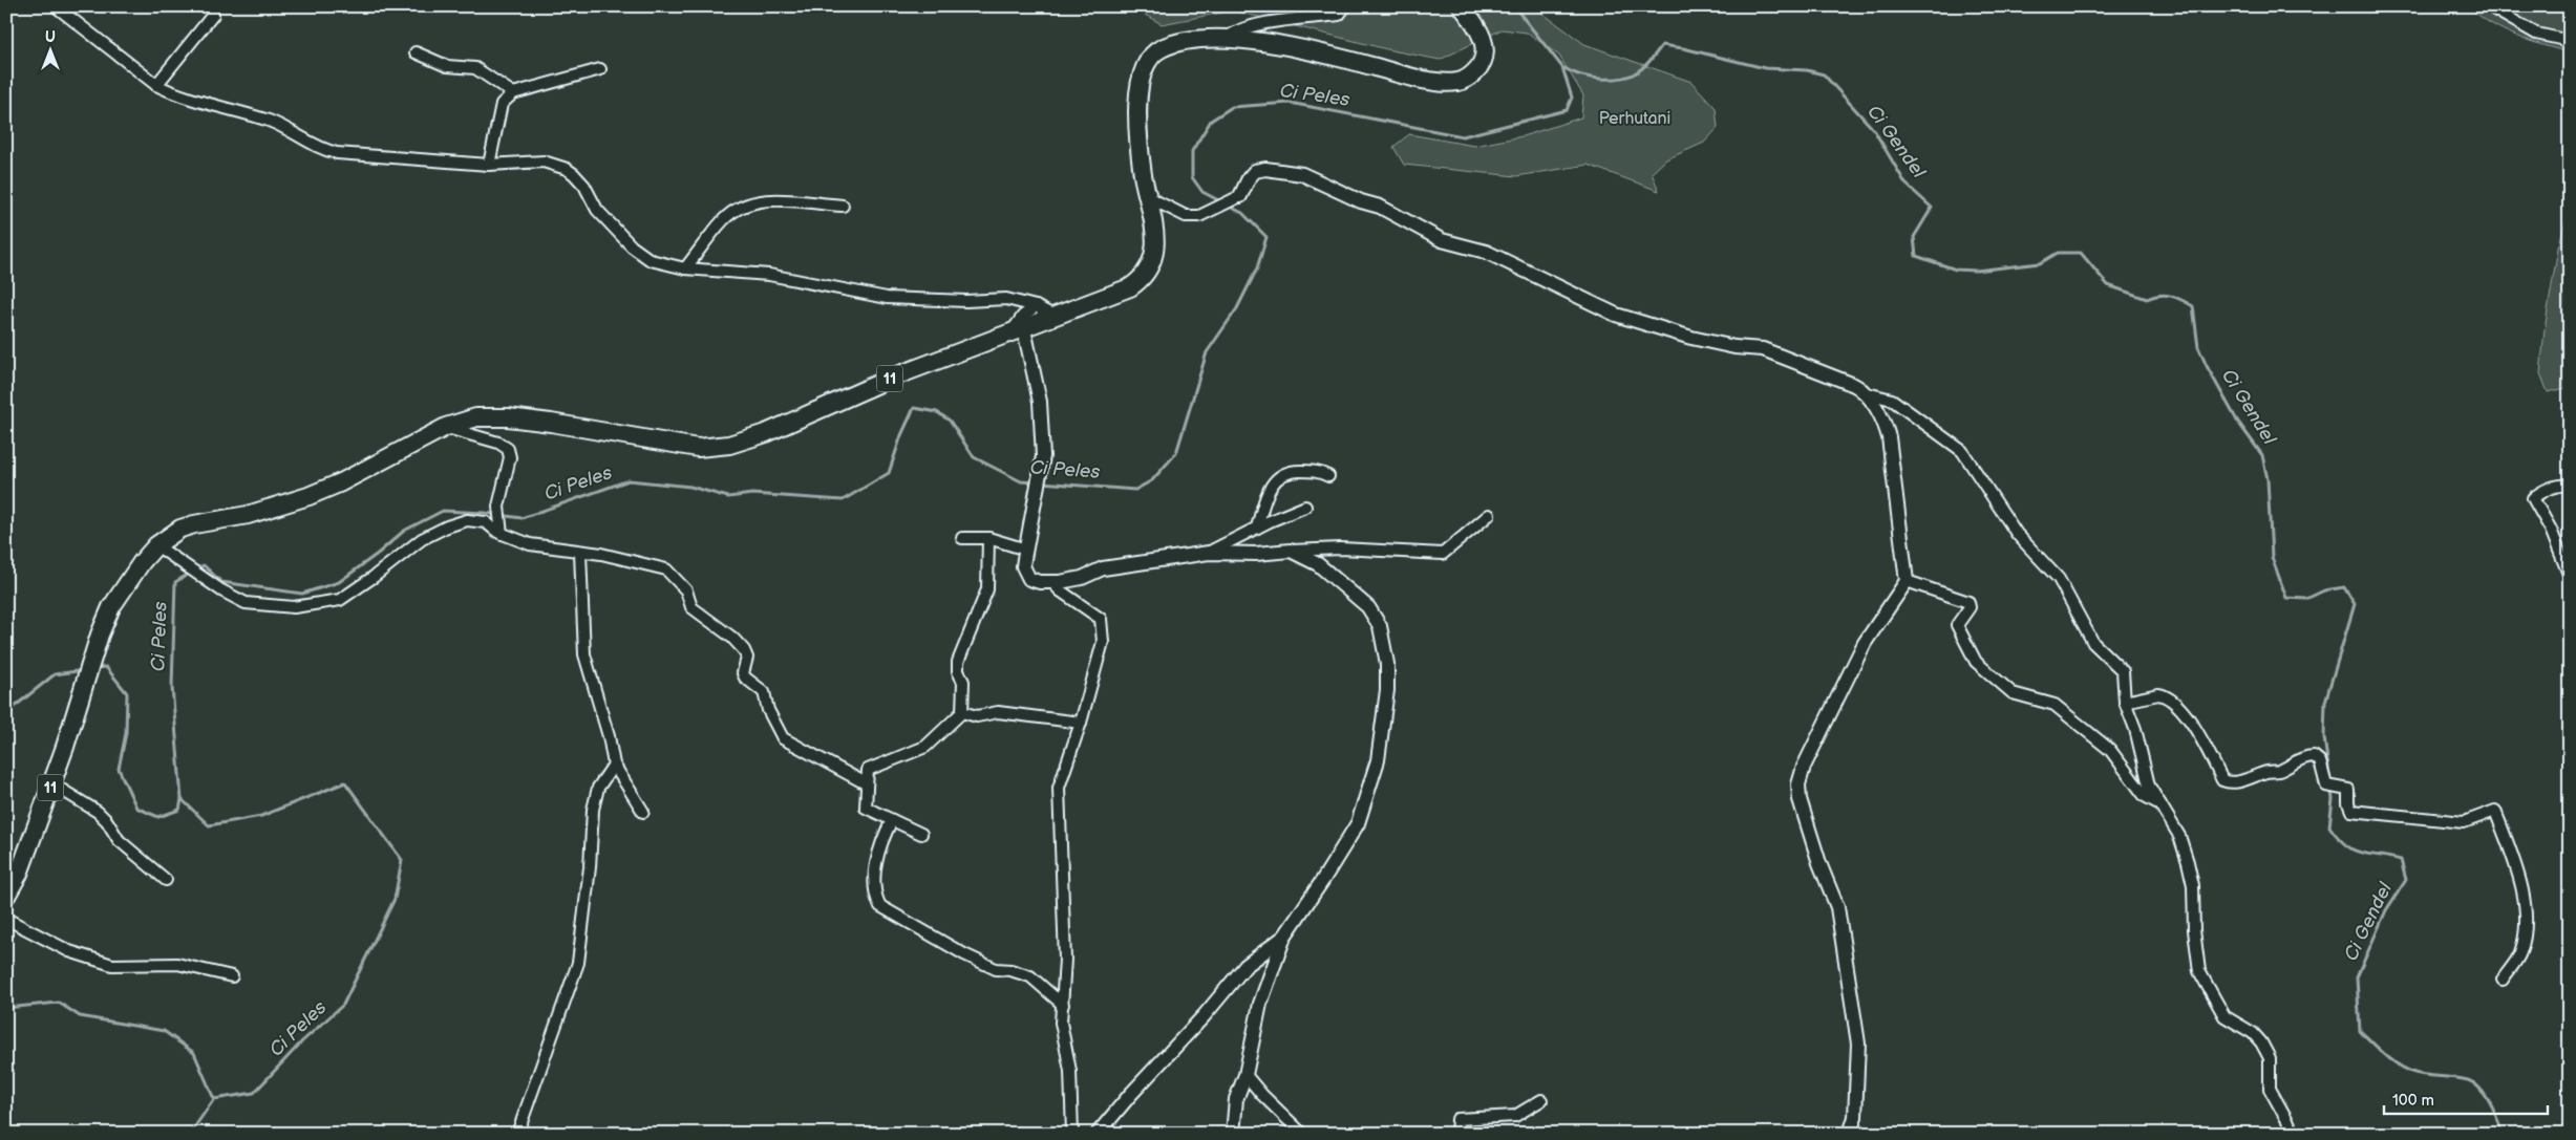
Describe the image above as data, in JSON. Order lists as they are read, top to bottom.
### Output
{
  "streets": {
    "highway": ["11"]
  },
  "water": ["Ci Peles", "Ci Gendel"],
  "parks": ["Perhutani"],
  "scale_bar": "100 m",
  "north": "top"
}
